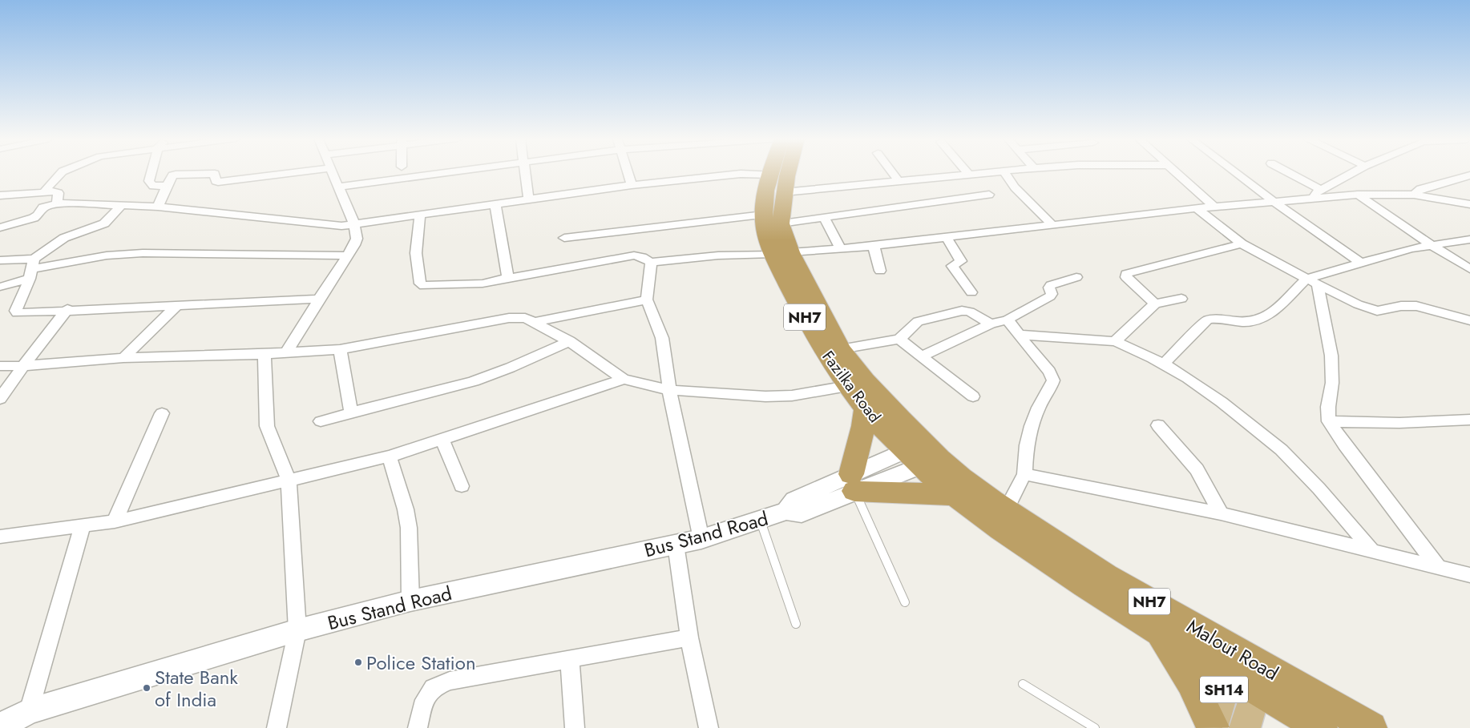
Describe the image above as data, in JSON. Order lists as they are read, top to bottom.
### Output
{
  "streets": {
    "highway": ["NH7", "Fazilka Road", "Malout Road"],
    "main road": ["Bus Stand Road", "SH14"]
  },
  "crossings": [
    ["Fazilka Road", "Bus Stand Road"],
    ["Fazilka Road", "Malout Road"],
    ["Bus Stand Road", "Malout Road"],
    ["Malout Road", "SH14"]
  ],
  "places": ["Police Station", "State Bank of India"]
}
